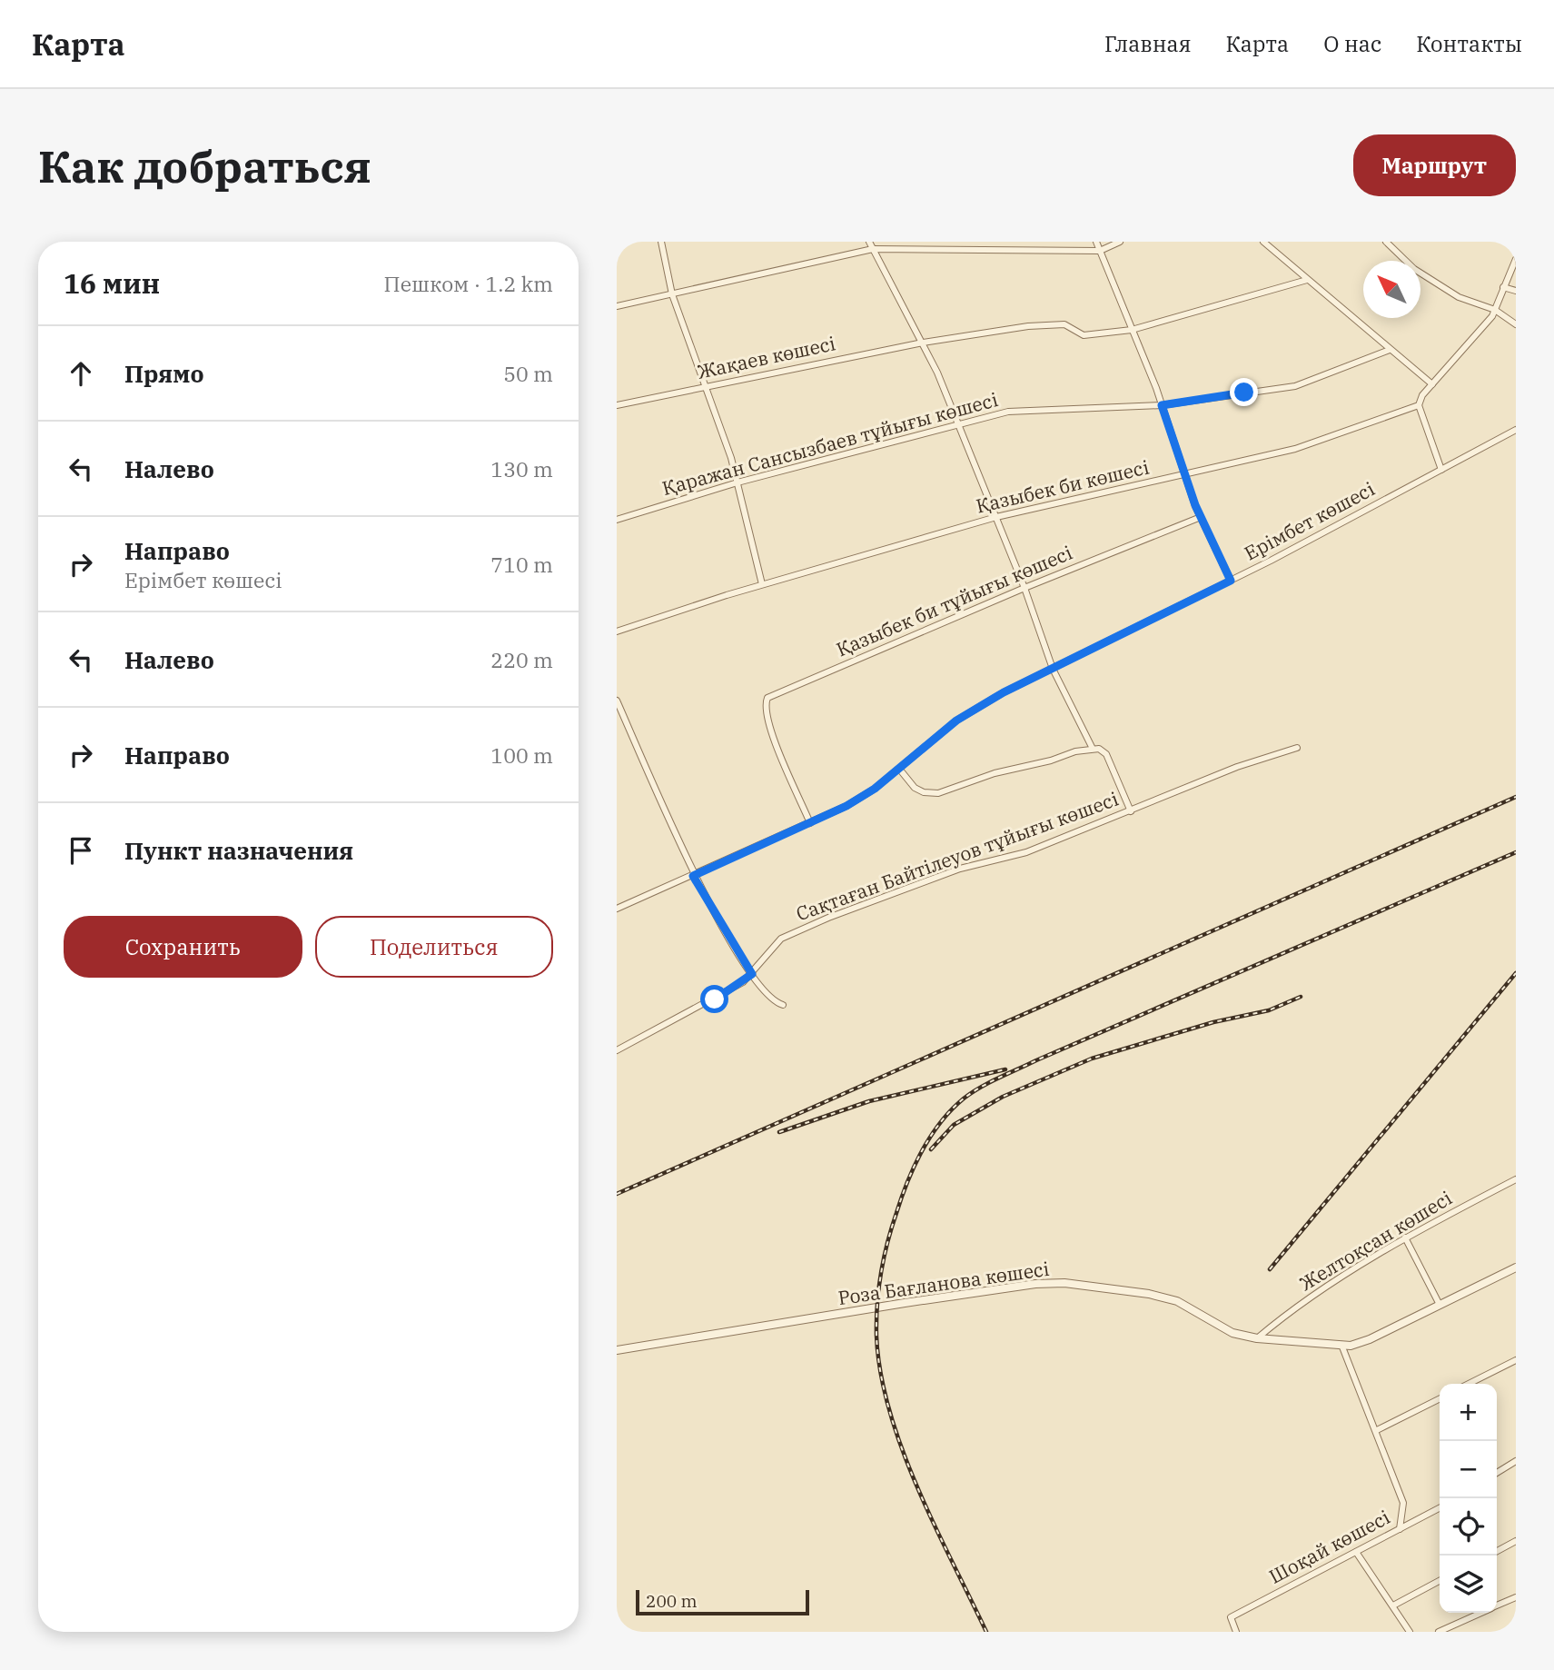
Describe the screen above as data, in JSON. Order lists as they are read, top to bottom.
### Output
{
  "streets": {
    "street": [
      "Жақаев көшесі",
      "Қаражан Сансызбаев тұйығы көшесі",
      "Қазыбек би көшесі",
      "Ерімбет көшесі",
      "Қазыбек би тұйығы көшесі",
      "Сақтаған Байтілеуов тұйығы көшесі",
      "Желтоқсан көшесі",
      "Роза Бағланова көшесі",
      "Шоқай көшесі"
    ]
  },
  "crossings": [
    ["Ерімбет көшесі", "Қазыбек би тұйығы көшесі"],
    ["Желтоқсан көшесі", "Роза Бағланова көшесі"]
  ],
  "scale_bar": "200 m",
  "north": "top left",
  "page": {
    "header": "Карта",
    "nav": [
      "Главная",
      "Карта",
      "О нас",
      "Контакты"
    ],
    "buttons": [
      "Маршрут",
      ["Сохранить", "Поделиться"]
    ],
    "title": "Как добраться",
    "heading": ["16 мин", "Пешком · 1.2 km"],
    "list": [
      ["Прямо", "50 m"],
      ["Налево", "130 m"],
      ["Направо", "Ерімбет көшесі", "710 m"],
      ["Налево", "220 m"],
      ["Направо", "100 m"],
      "Пункт назначения"
    ],
    "map_buttons": ["+", "−"],
    "scale": "200 m"
  }
}
